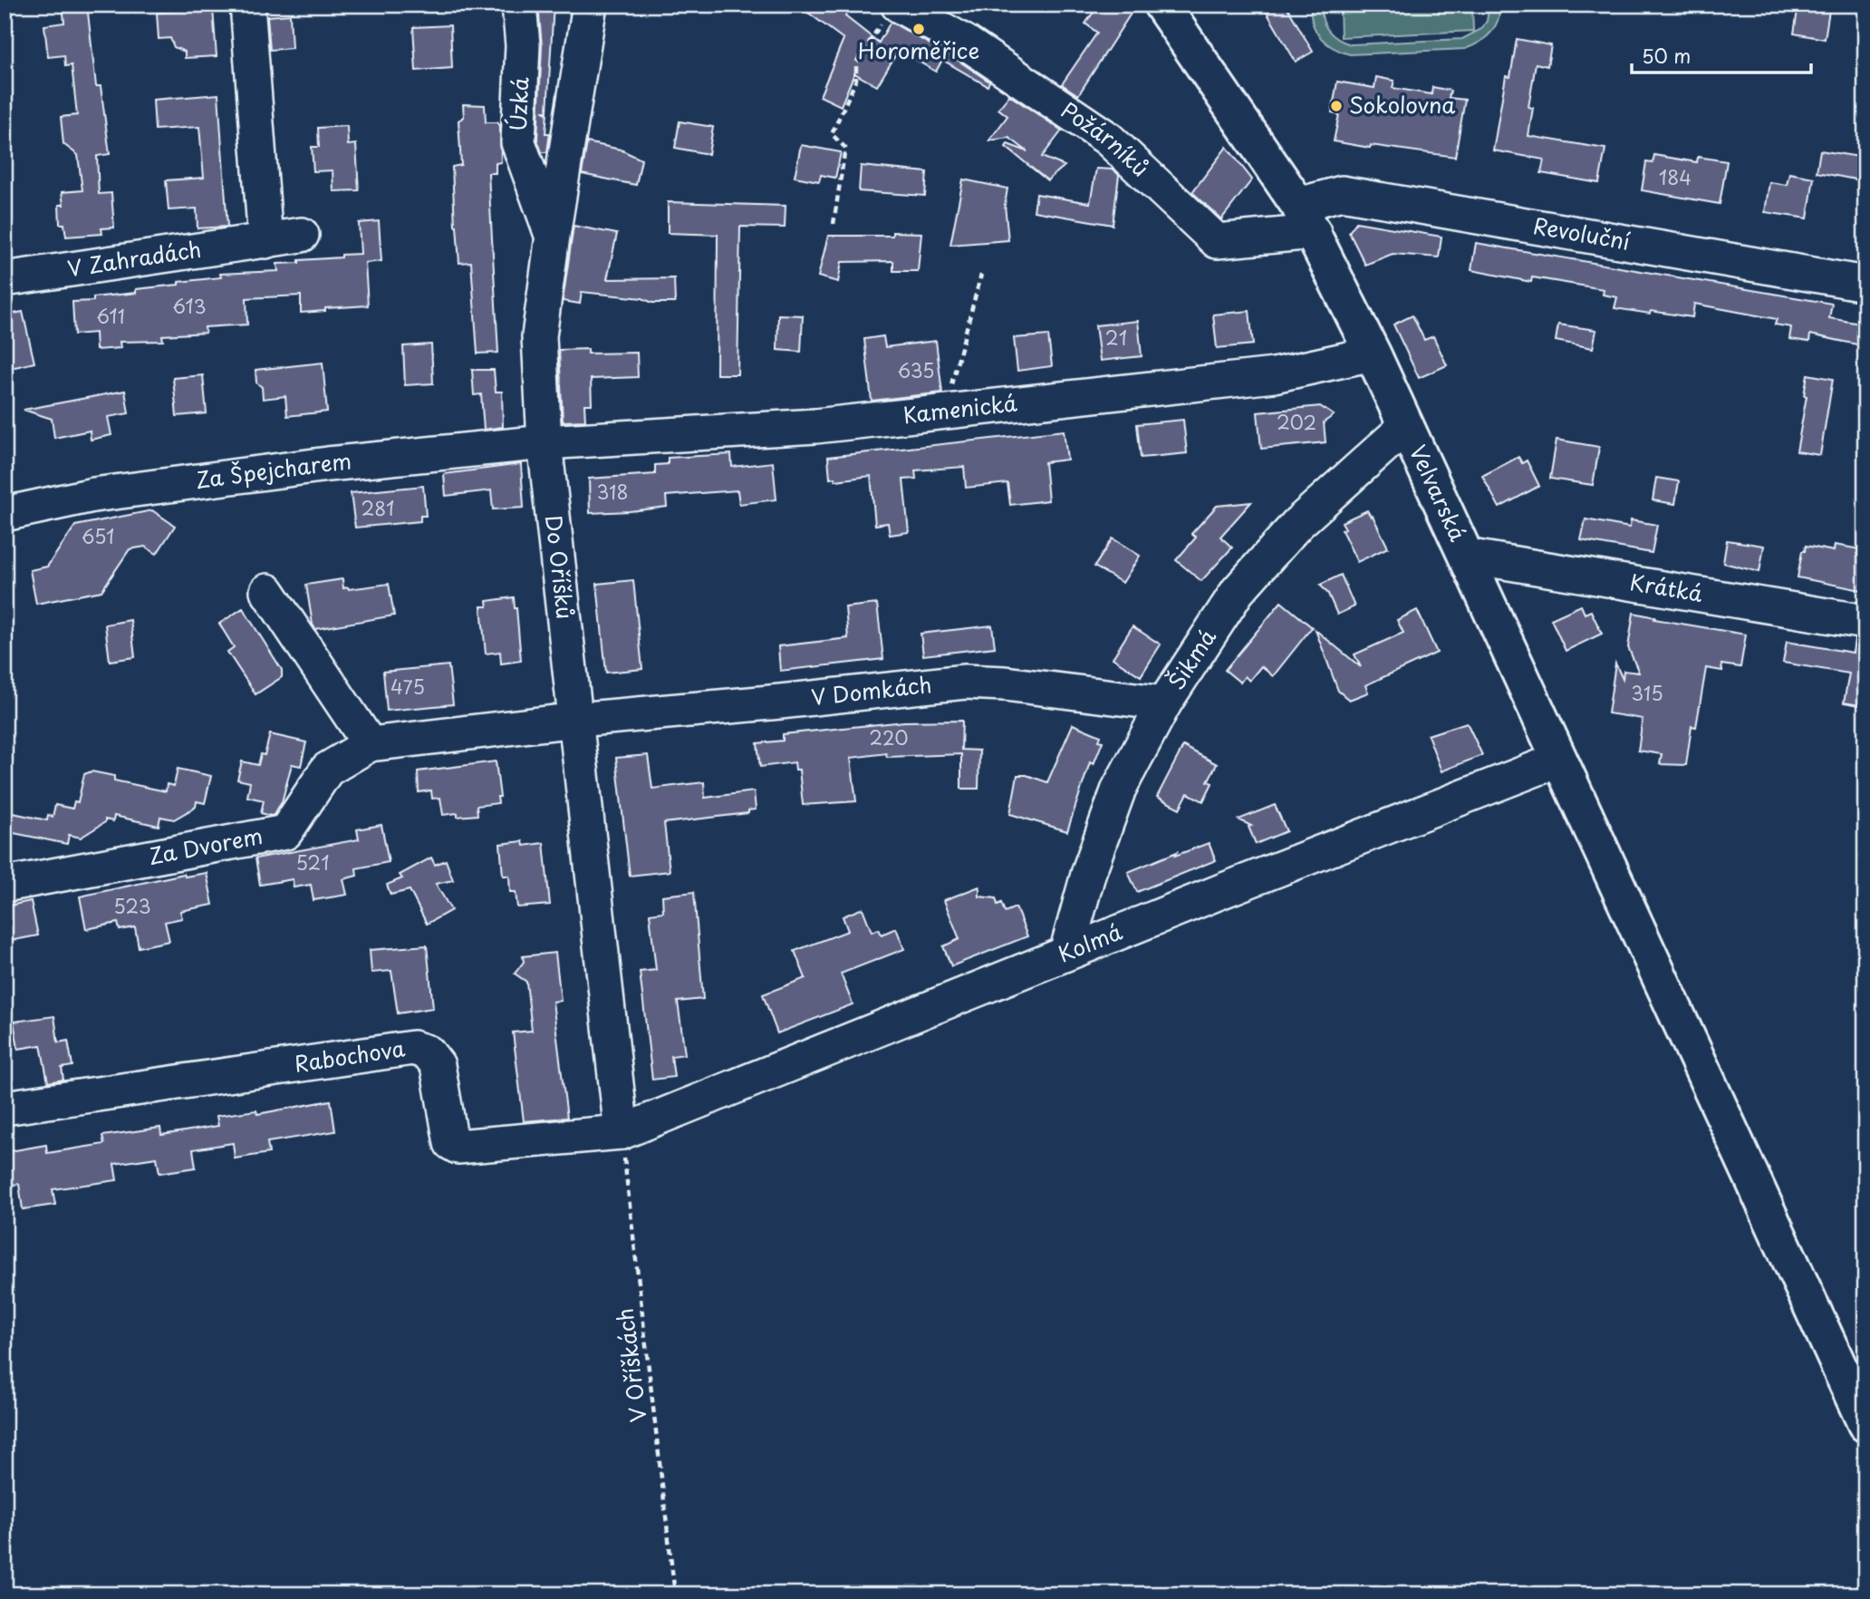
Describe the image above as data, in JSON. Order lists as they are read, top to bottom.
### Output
{
  "streets": {
    "main road": ["Velvarská"],
    "street": [
      "Úzká",
      "Požárníků",
      "Revoluční",
      "V Zahradách",
      "Kamenická",
      "Za Špejcharem",
      "Do Oříšků",
      "Krátká",
      "Šikmá",
      "V Domkách",
      "Za Dvorem",
      "Kolmá",
      "Rabochova"
    ],
    "path": ["V Oříškách"]
  },
  "crossings": [
    ["Úzká", "Do Oříšků"],
    ["Požárníků", "Revoluční"],
    ["Požárníků", "Velvarská"],
    ["Revoluční", "Velvarská"],
    ["Kamenická", "Za Špejcharem"],
    ["Kamenická", "Velvarská"],
    ["Kamenická", "Do Oříšků"],
    ["Za Špejcharem", "Do Oříšků"],
    ["Velvarská", "Krátká"],
    ["Velvarská", "Šikmá"],
    ["Velvarská", "Kolmá"],
    ["Do Oříšků", "V Domkách"],
    ["Do Oříšků", "Za Dvorem"],
    ["Do Oříšků", "Kolmá"],
    ["Do Oříšků", "Rabochova"],
    ["Do Oříšků", "V Oříškách"],
    ["Šikmá", "V Domkách"],
    ["Šikmá", "Kolmá"],
    ["V Domkách", "Za Dvorem"],
    ["Kolmá", "Rabochova"],
    ["Kolmá", "V Oříškách"],
    ["Rabochova", "V Oříškách"]
  ],
  "places": ["Horoměřice", "Sokolovna"],
  "house_numbers": [
    "184",
    "613",
    "611",
    "21",
    "635",
    "202",
    "318",
    "281",
    "651",
    "475",
    "315",
    "220",
    "521",
    "523"
  ],
  "scale_bar": "50 m"
}
